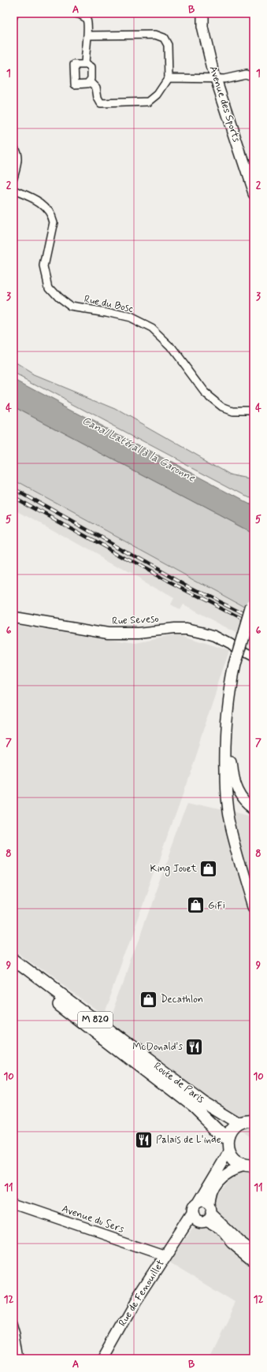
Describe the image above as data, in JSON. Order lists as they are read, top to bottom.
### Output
{
  "streets": {
    "main road": [
      "Avenue des Sports",
      "M 820",
      "Route de Paris",
      "Rue de Fenouillet"
    ],
    "street": ["Rue du Bosc", "Rue Seveso", "Avenue du Sers"]
  },
  "crossings": [
    ["Avenue du Sers", "Rue de Fenouillet"]
  ],
  "water": ["Canal Latéral à la Garonne"],
  "places": {
    "shop": ["King Jouet", "GiFi", "Decathlon"],
    "restaurant": ["McDonald's", "Palais de L'inde"]
  },
  "grid": {
    "columns": ["A", "B"],
    "rows": [
      "1",
      "2",
      "3",
      "4",
      "5",
      "6",
      "7",
      "8",
      "9",
      "10",
      "11",
      "12"
    ]
  }
}
